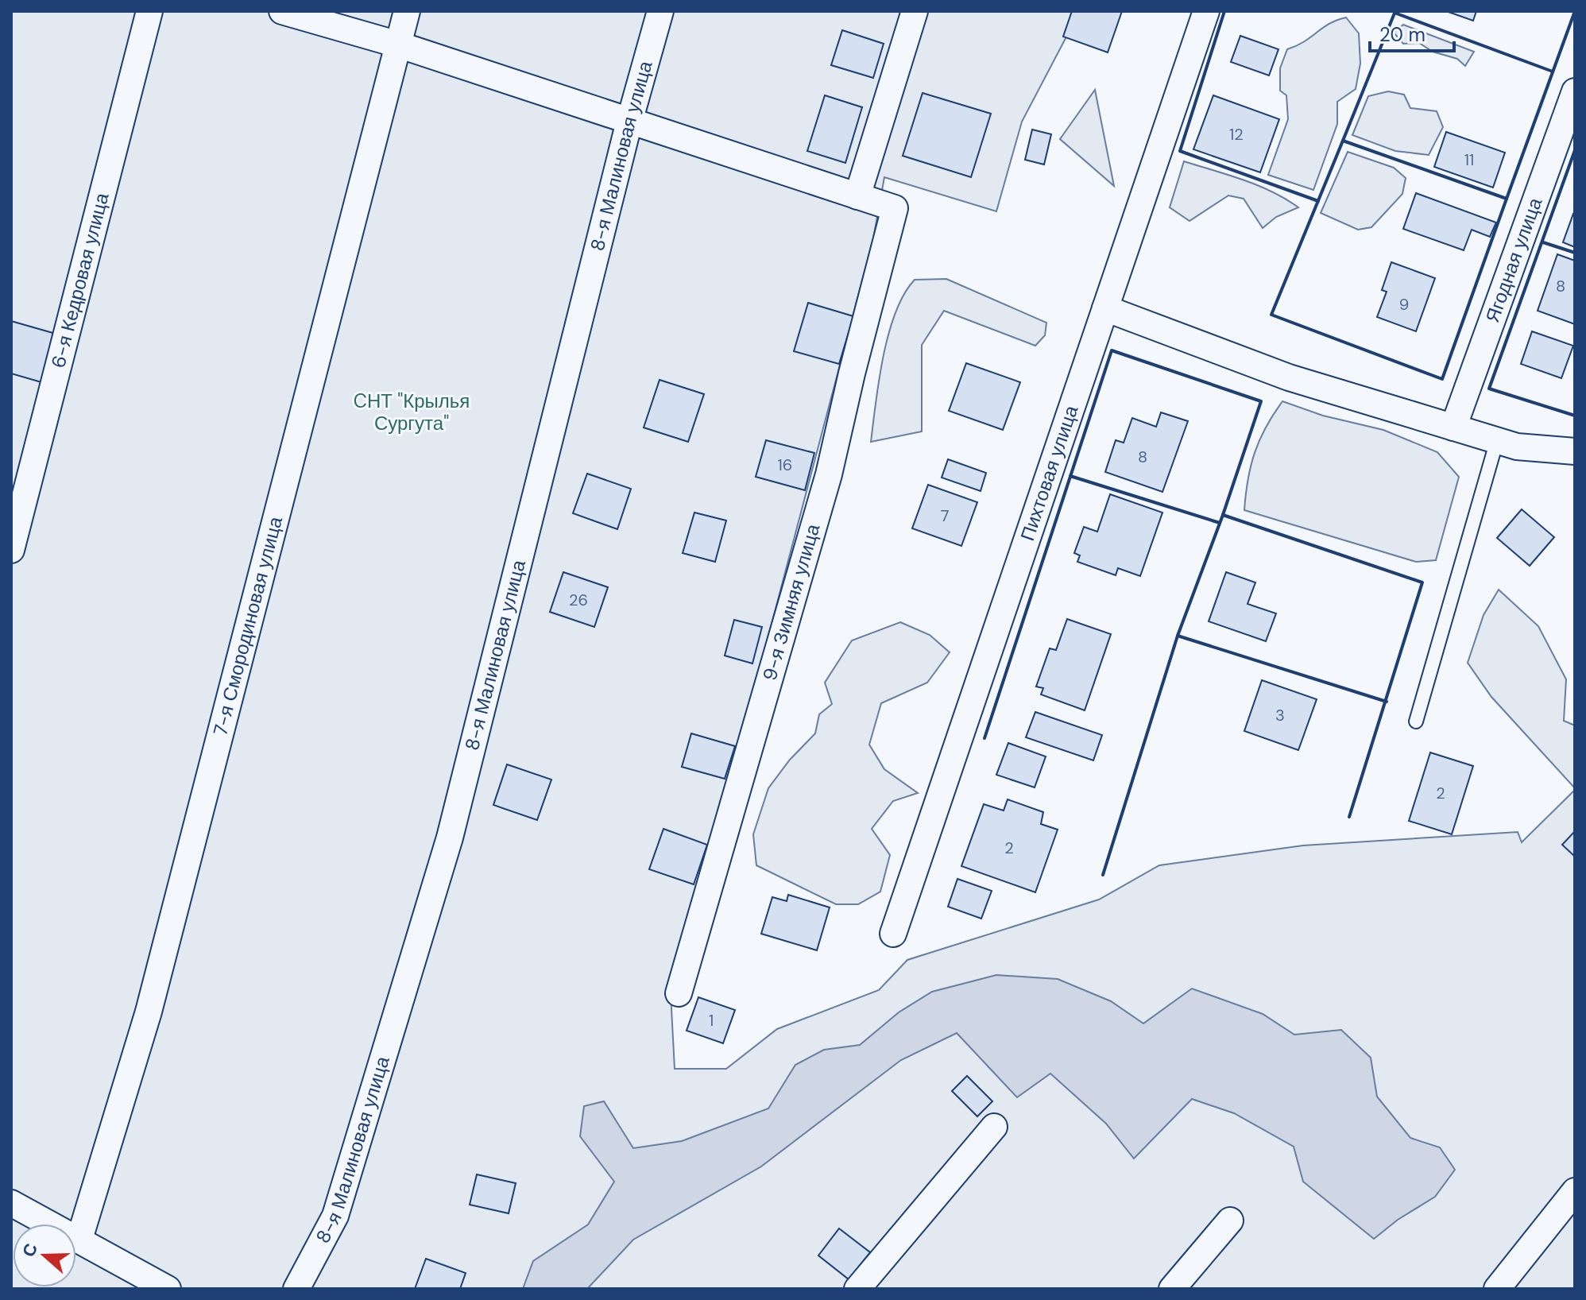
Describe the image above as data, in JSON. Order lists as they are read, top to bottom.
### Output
{
  "streets": {
    "street": [
      "8-я Малиновая улица",
      "Ягодная улица",
      "6-я Кедровая улица",
      "Пихтовая улица",
      "9-я Зимняя улица",
      "7-я Смородиновая улица"
    ]
  },
  "parks": ["CНТ \"Крылья Сургута\""],
  "house_numbers": [
    "12",
    "11",
    "8",
    "9",
    "8",
    "16",
    "7",
    "26",
    "3",
    "2",
    "2",
    "1"
  ],
  "scale_bar": "20 m",
  "north": "left"
}
